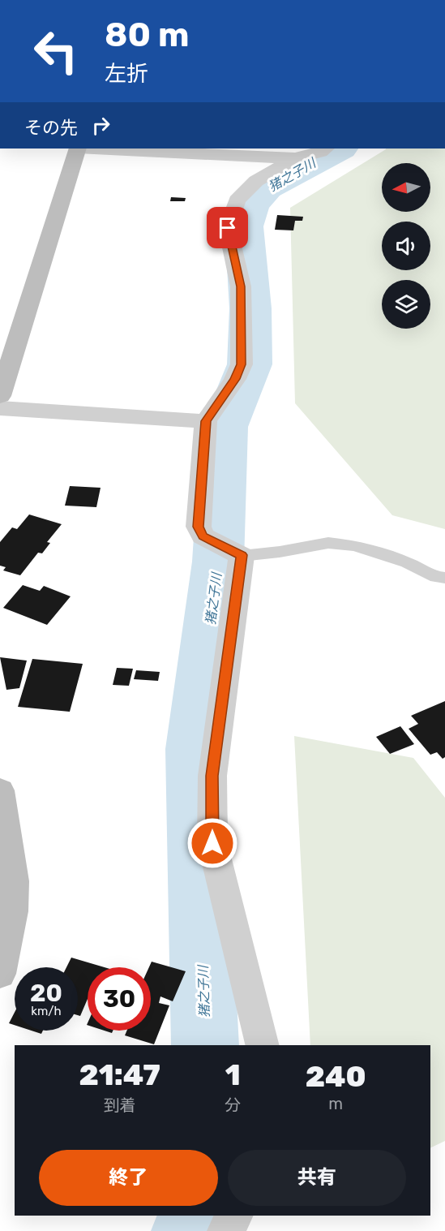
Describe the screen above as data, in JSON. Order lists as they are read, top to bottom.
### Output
{
  "water": ["猪之子川"],
  "north": "left",
  "page": {
    "turn": ["80 m", "左折"],
    "then": "その先",
    "speed": "20 km/h",
    "limit": "30",
    "eta": [
      "21:47",
      "到着",
      "1",
      "分",
      "240",
      "m"
    ],
    "buttons": ["終了", "共有"]
  }
}
